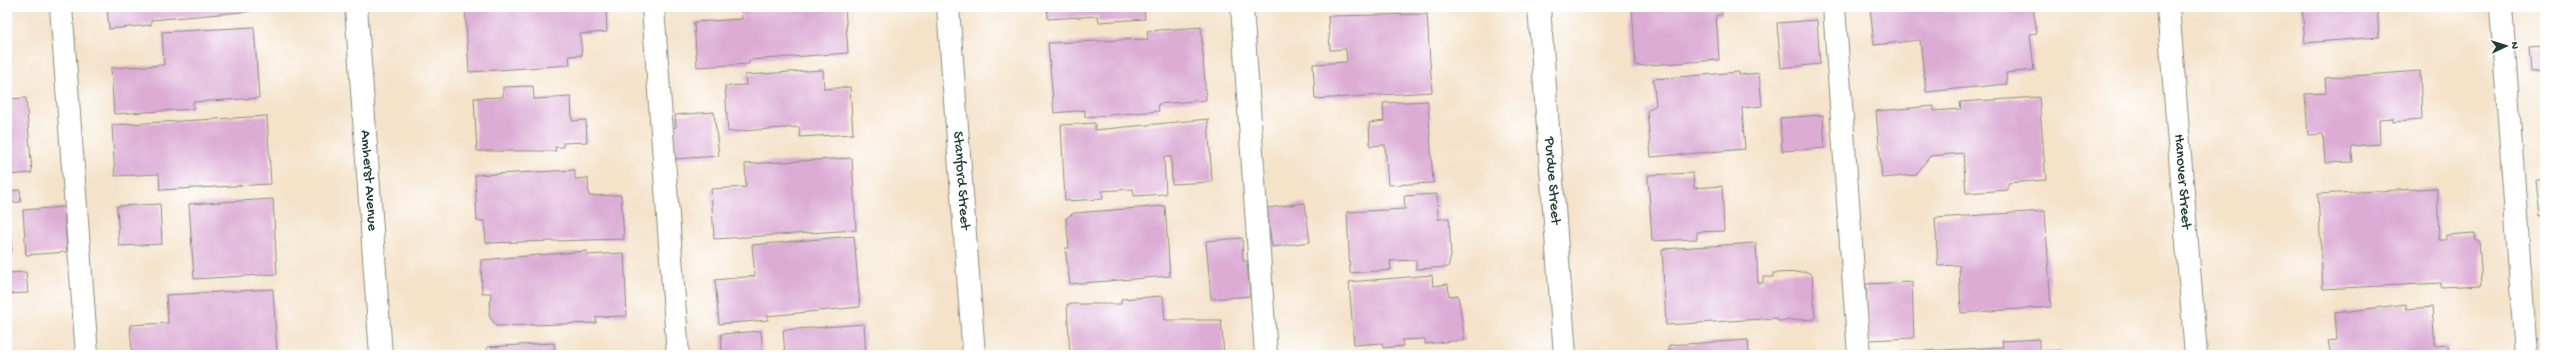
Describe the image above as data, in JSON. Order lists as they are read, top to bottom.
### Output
{
  "streets": {
    "street": [
      "Amherst Avenue",
      "Stanford Street",
      "Purdue Street",
      "Hanover Street"
    ]
  },
  "north": "right"
}
